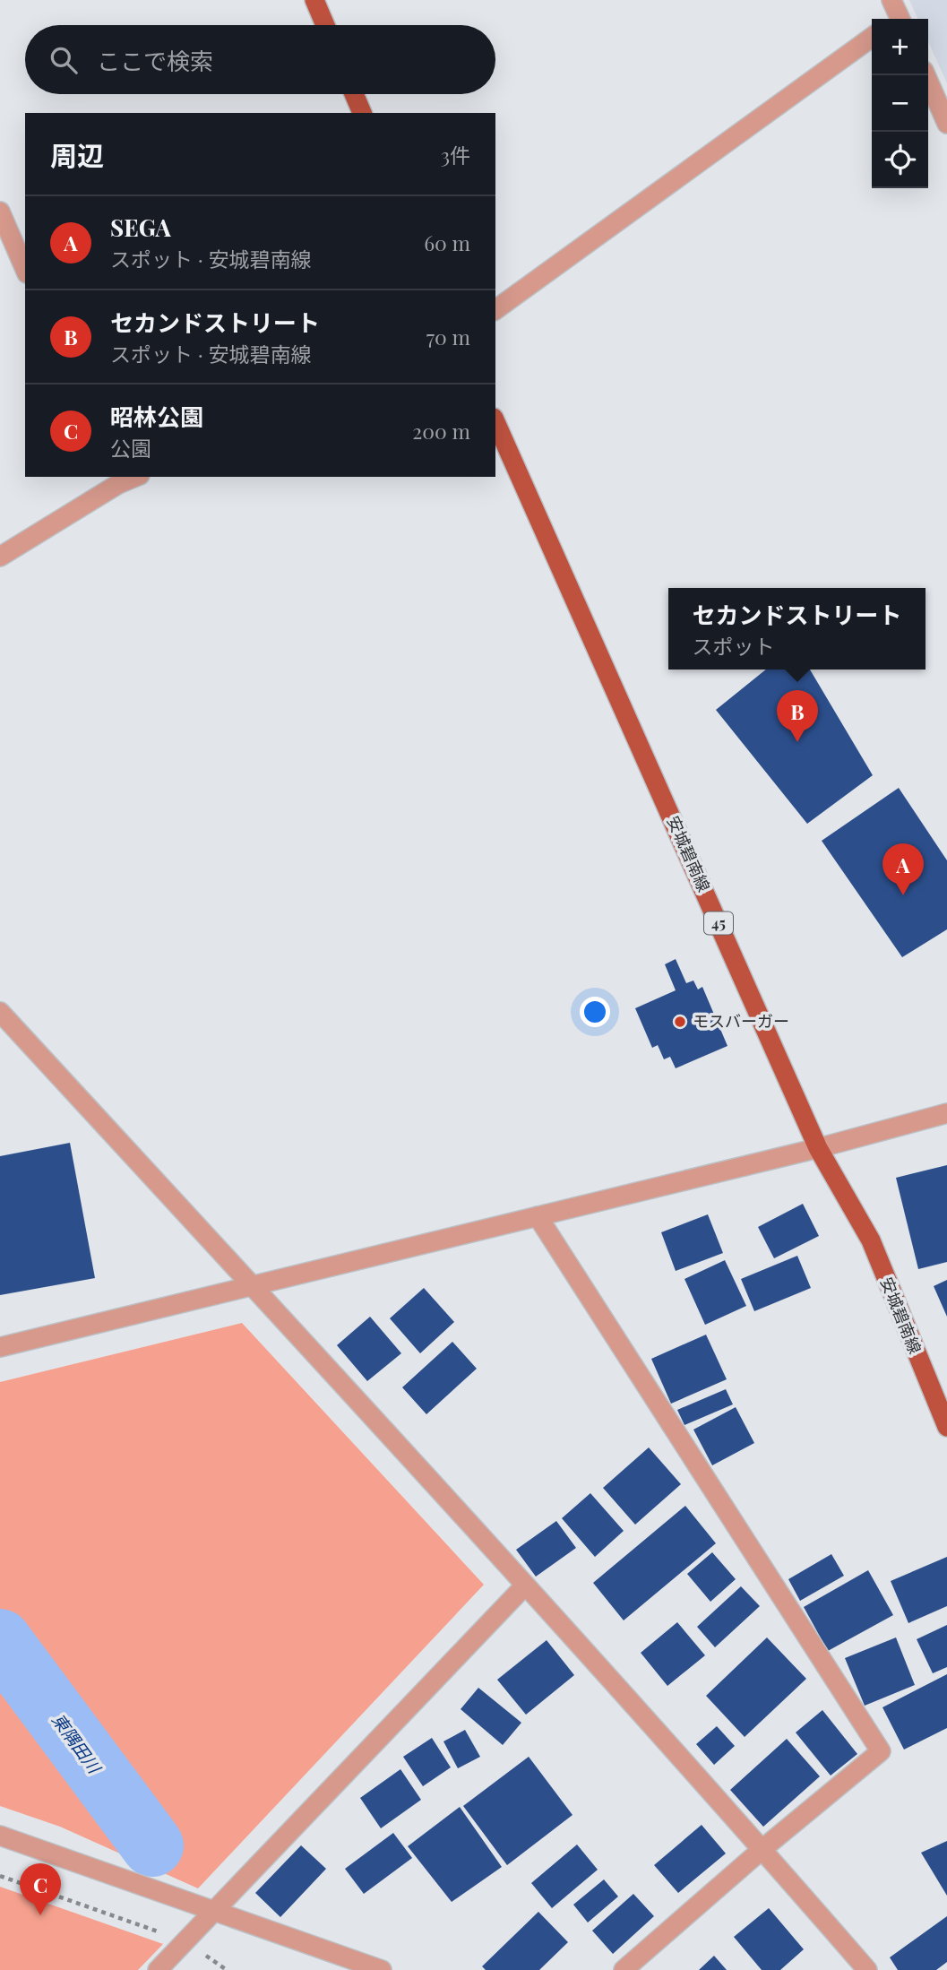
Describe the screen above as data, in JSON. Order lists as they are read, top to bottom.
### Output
{
  "streets": {
    "main road": ["安城碧南線", "45"]
  },
  "water": ["東隅田川"],
  "places": ["モスバーガー"],
  "page": {
    "map_buttons": ["+", "−"],
    "search": "ここで検索",
    "heading": ["周辺", "3件"],
    "list": [
      {
        "mark": "A",
        "name": "SEGA",
        "note": "スポット · 安城碧南線",
        "value": "60 m"
      },
      {
        "mark": "B",
        "name": "セカンドストリート",
        "note": "スポット · 安城碧南線",
        "value": "70 m"
      },
      {
        "mark": "C",
        "name": "昭林公園",
        "note": "公園",
        "value": "200 m"
      }
    ],
    "popup": ["セカンドストリート", "スポット"],
    "pins": ["B", "A", "C"]
  }
}
